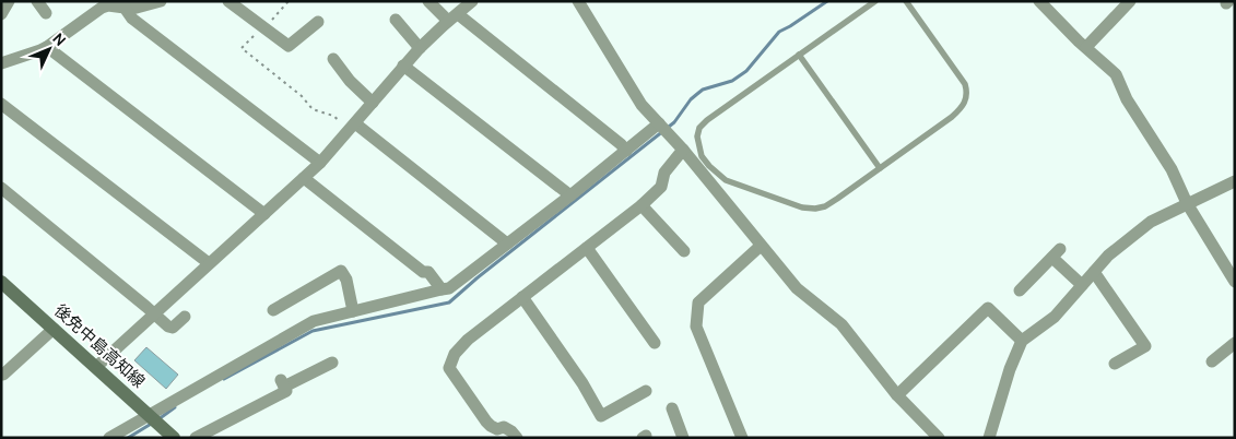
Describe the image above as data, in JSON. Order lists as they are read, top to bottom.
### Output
{
  "streets": {
    "main road": ["後免中島高知線"]
  },
  "north": "top right"
}
